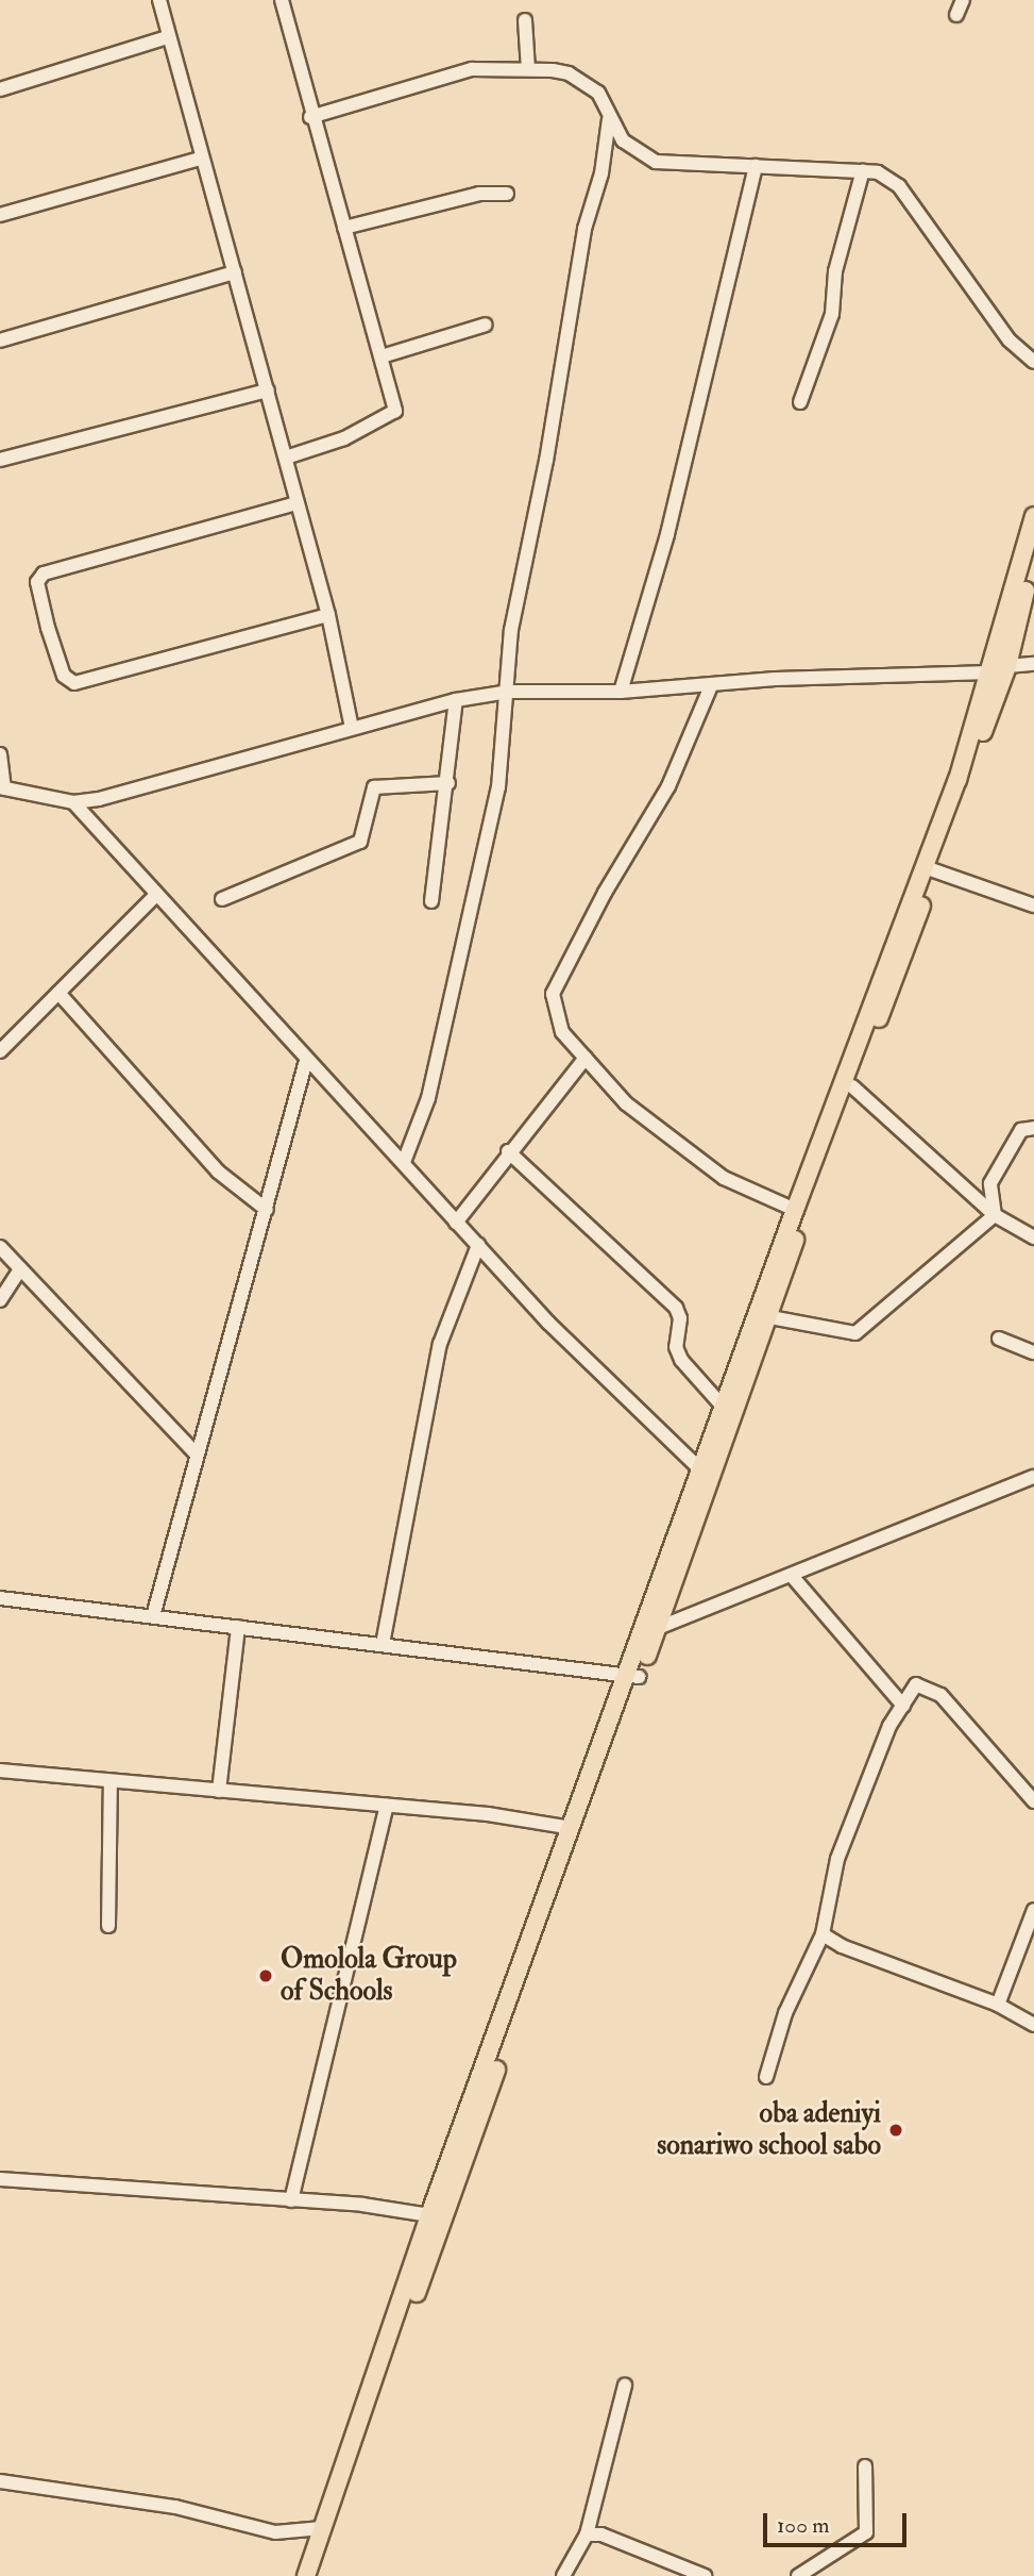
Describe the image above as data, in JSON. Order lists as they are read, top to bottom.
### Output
{
  "places": ["Omolola Group of Schools", "oba adeniyi sonariwo school sabo"],
  "scale_bar": "100 m"
}
